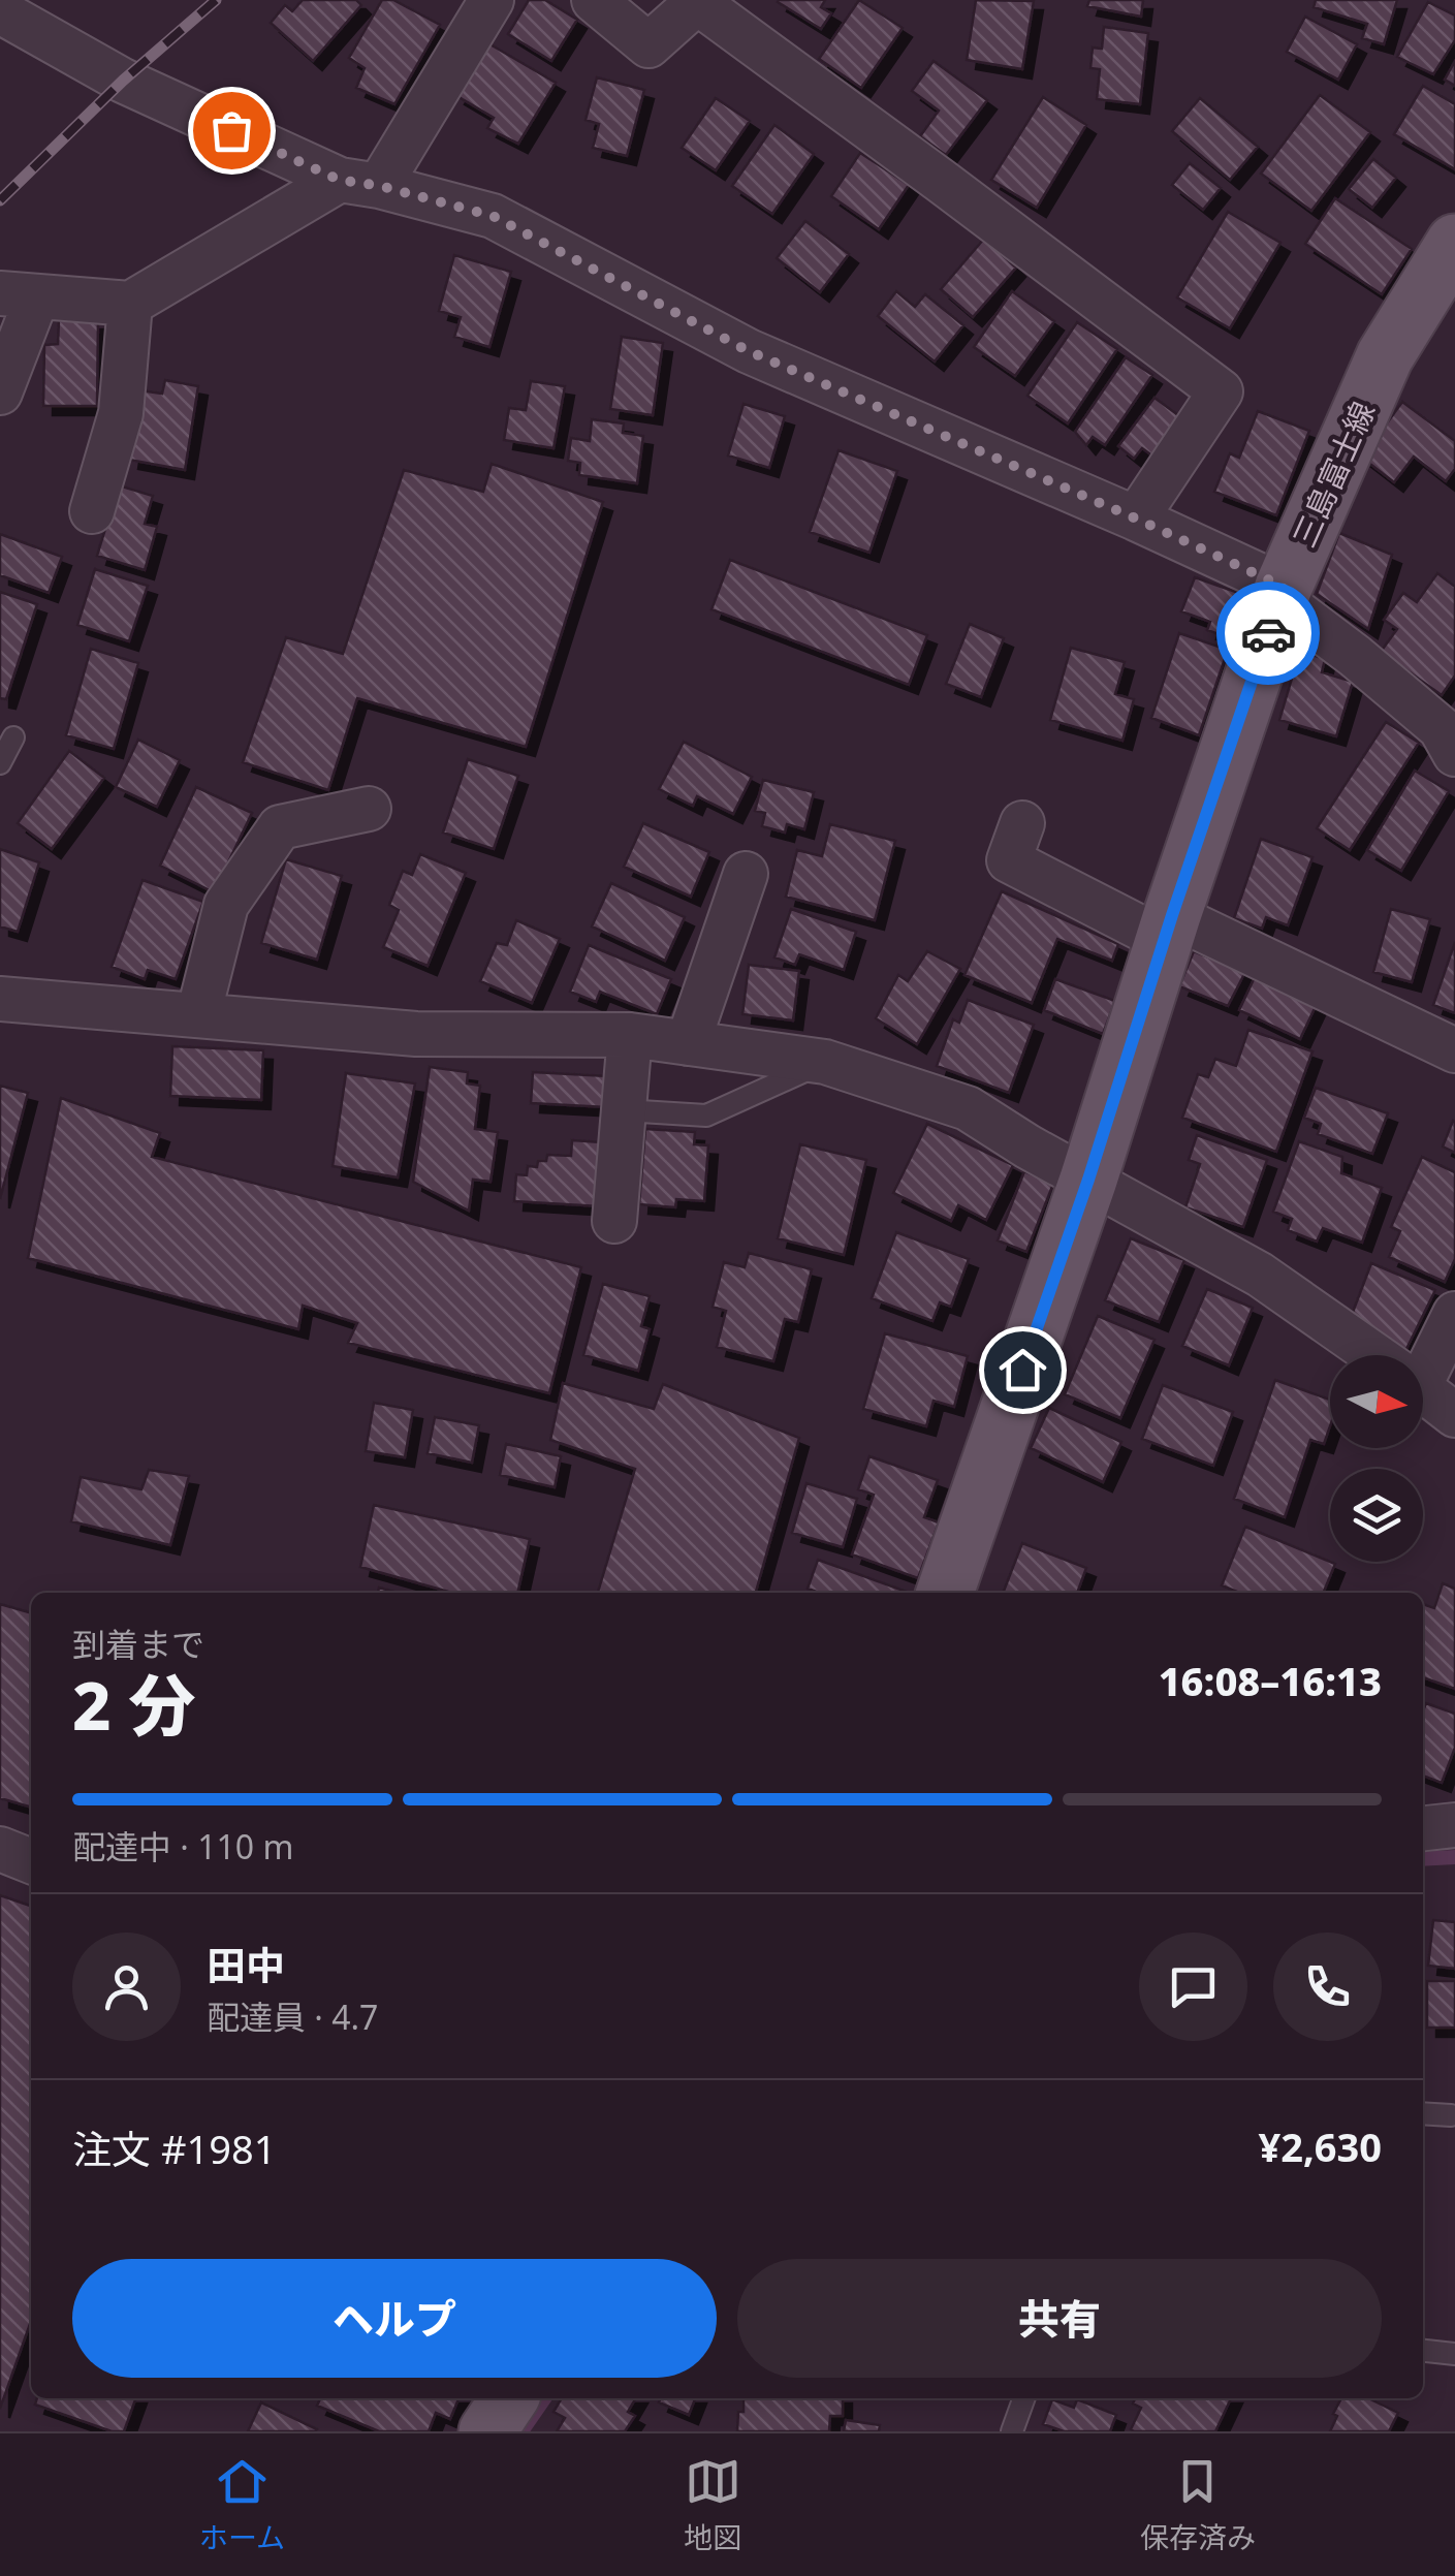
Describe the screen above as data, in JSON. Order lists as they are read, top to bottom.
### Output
{
  "streets": {
    "main road": ["三島富士線"]
  },
  "north": "right",
  "page": {
    "heading": ["2 分", "到着まで", "16:08–16:13"],
    "panel": [
      "田中",
      "配達員 · 4.7",
      "注文 #1981",
      "¥2,630"
    ],
    "bar": "配達中 · 110 m",
    "buttons": ["ヘルプ", "共有"],
    "tabs": ["ホーム", "地図", "保存済み"]
  }
}
